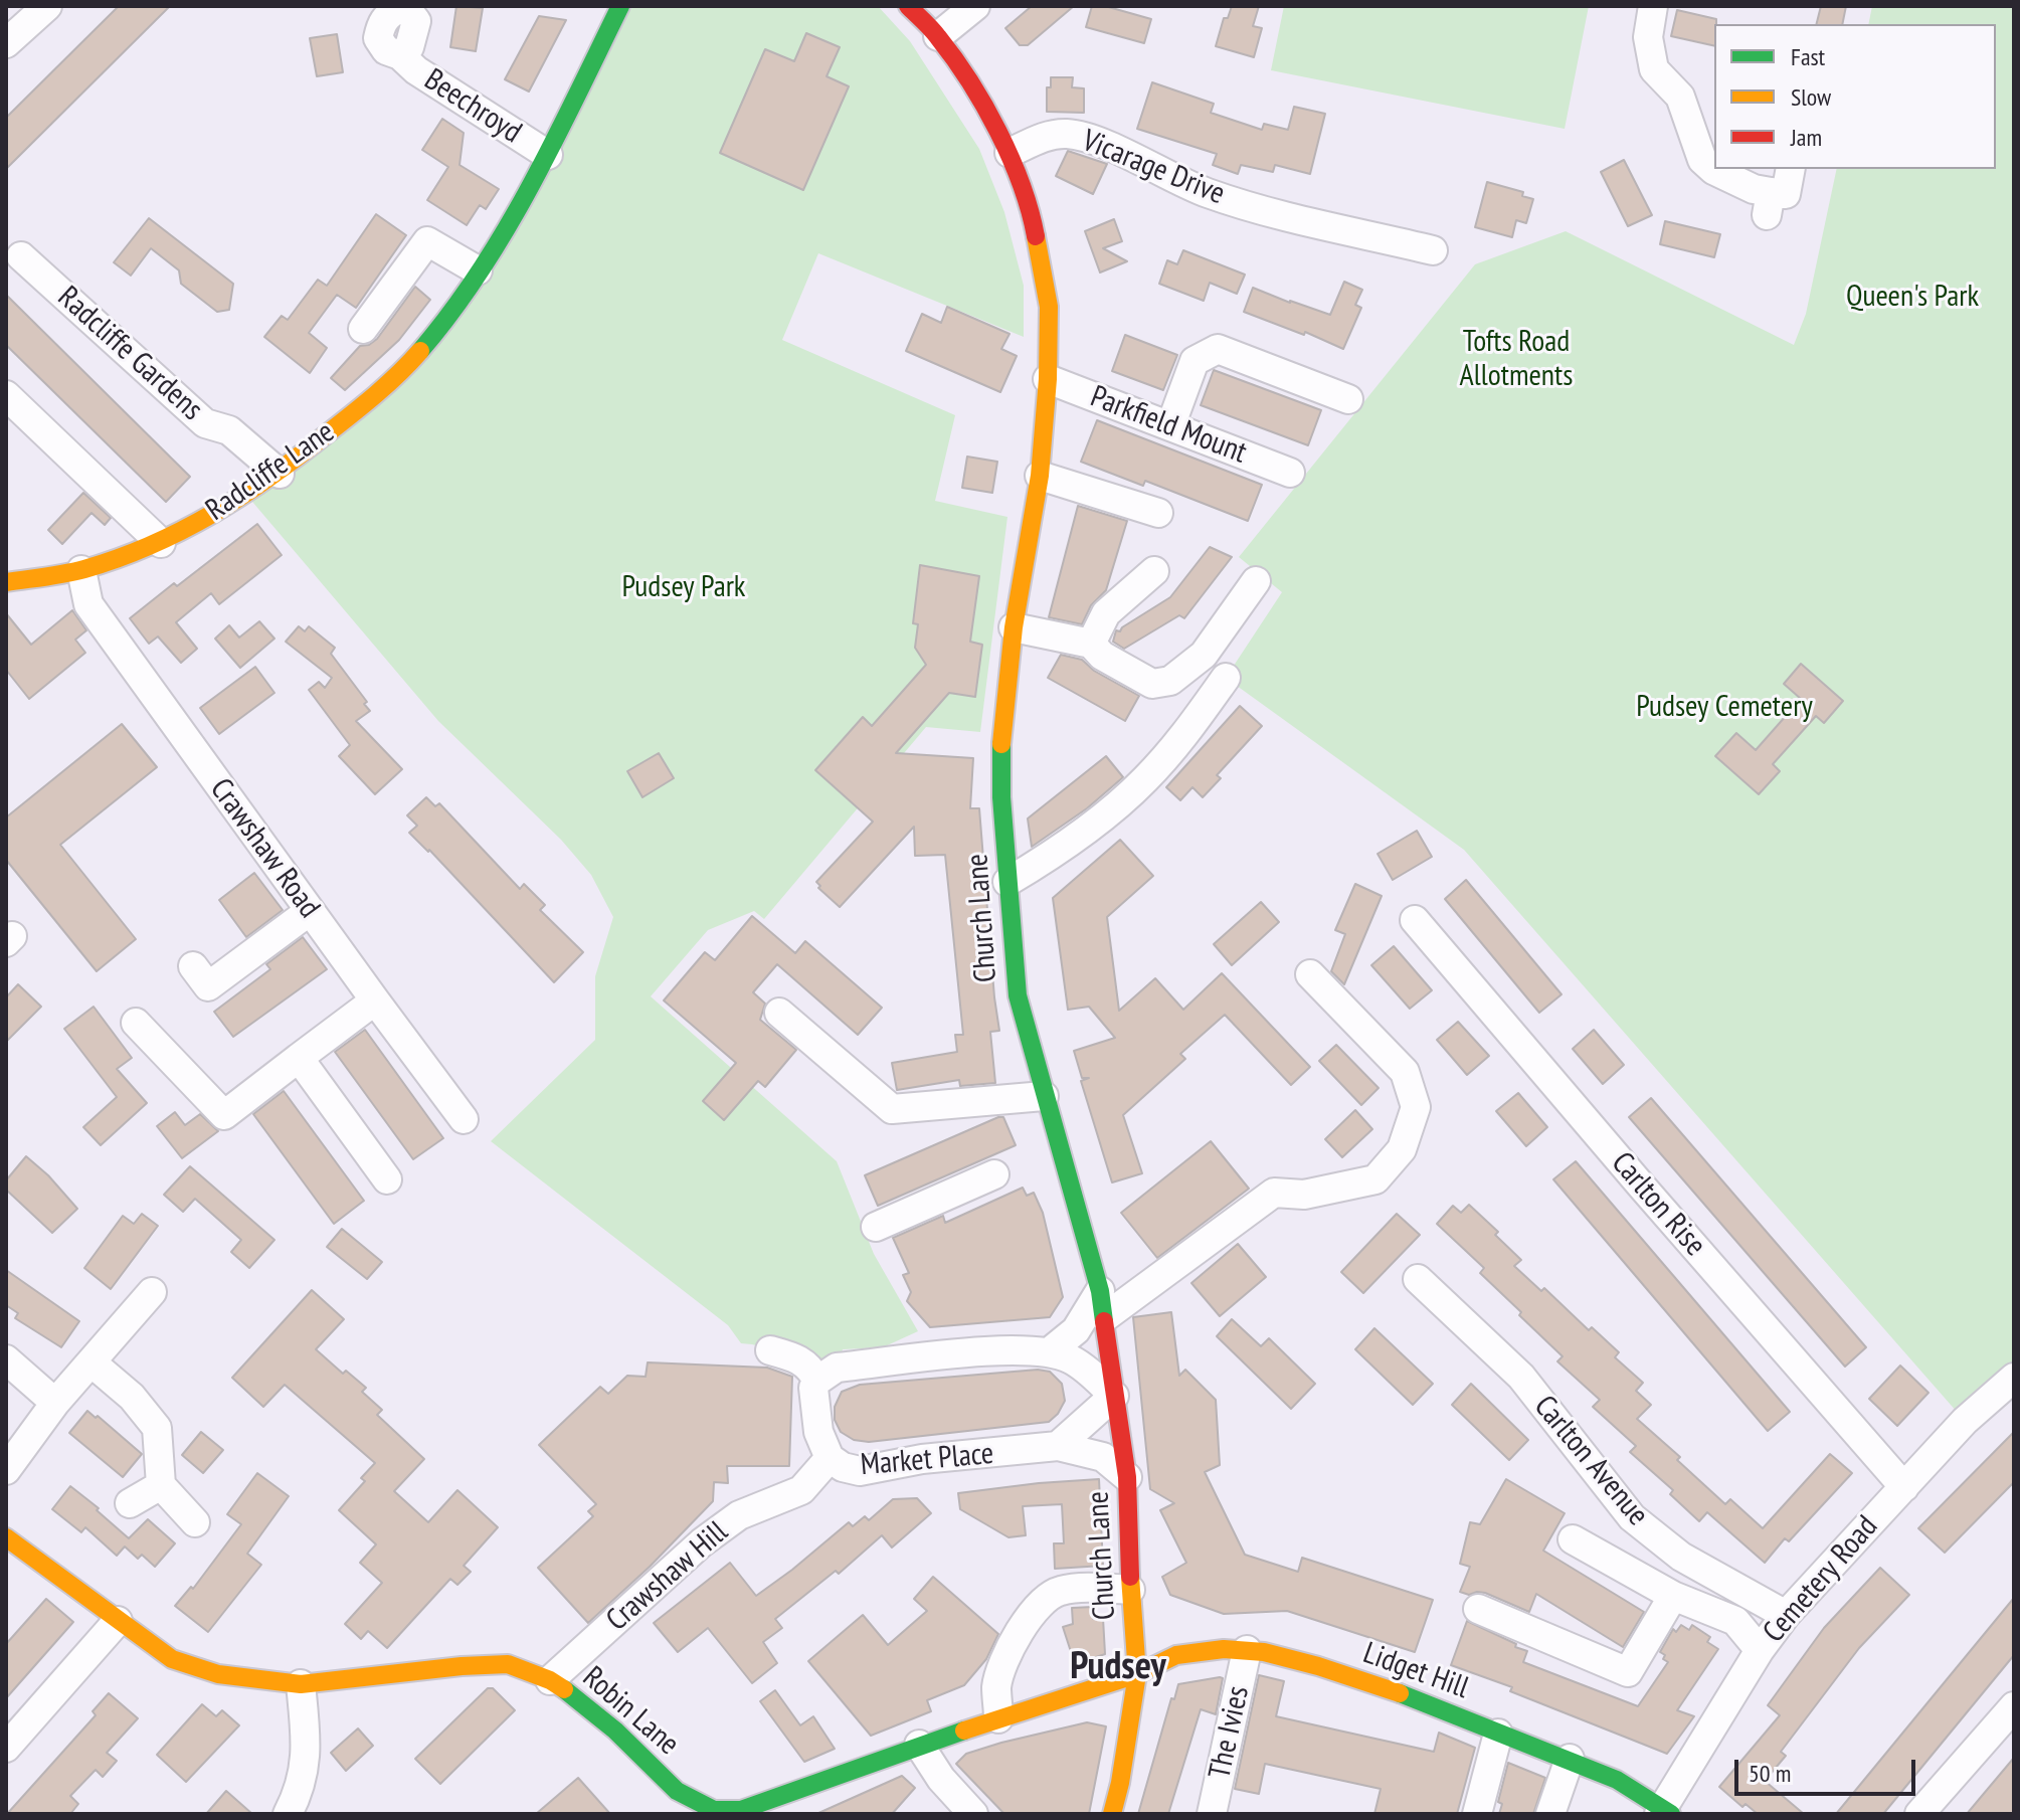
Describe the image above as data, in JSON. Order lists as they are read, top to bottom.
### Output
{
  "streets": {
    "main road": [
      "Radcliffe Lane",
      "Church Lane",
      "Lidget Hill",
      "Robin Lane"
    ],
    "street": [
      "Beechroyd",
      "Vicarage Drive",
      "Radcliffe Gardens",
      "Parkfield Mount",
      "Crawshaw Road",
      "Carlton Rise",
      "Market Place",
      "Carlton Avenue",
      "Crawshaw Hill",
      "Cemetery Road",
      "The Ivies"
    ]
  },
  "crossings": [
    ["Beechroyd", "Radcliffe Lane"],
    ["Vicarage Drive", "Church Lane"],
    ["Radcliffe Gardens", "Radcliffe Lane"],
    ["Parkfield Mount", "Church Lane"],
    ["Radcliffe Lane", "Crawshaw Road"],
    ["Church Lane", "Market Place"],
    ["Church Lane", "Lidget Hill"],
    ["Church Lane", "Robin Lane"],
    ["Carlton Rise", "Cemetery Road"],
    ["Market Place", "Crawshaw Hill"],
    ["Carlton Avenue", "Cemetery Road"],
    ["Crawshaw Hill", "Robin Lane"],
    ["Cemetery Road", "Lidget Hill"],
    ["Lidget Hill", "Robin Lane"],
    ["Lidget Hill", "The Ivies"]
  ],
  "districts": ["Pudsey"],
  "parks": [
    "Queen's Park",
    "Tofts Road Allotments",
    "Pudsey Park",
    "Pudsey Cemetery"
  ],
  "legend": ["Fast", "Slow", "Jam"],
  "scale_bar": "50 m"
}
